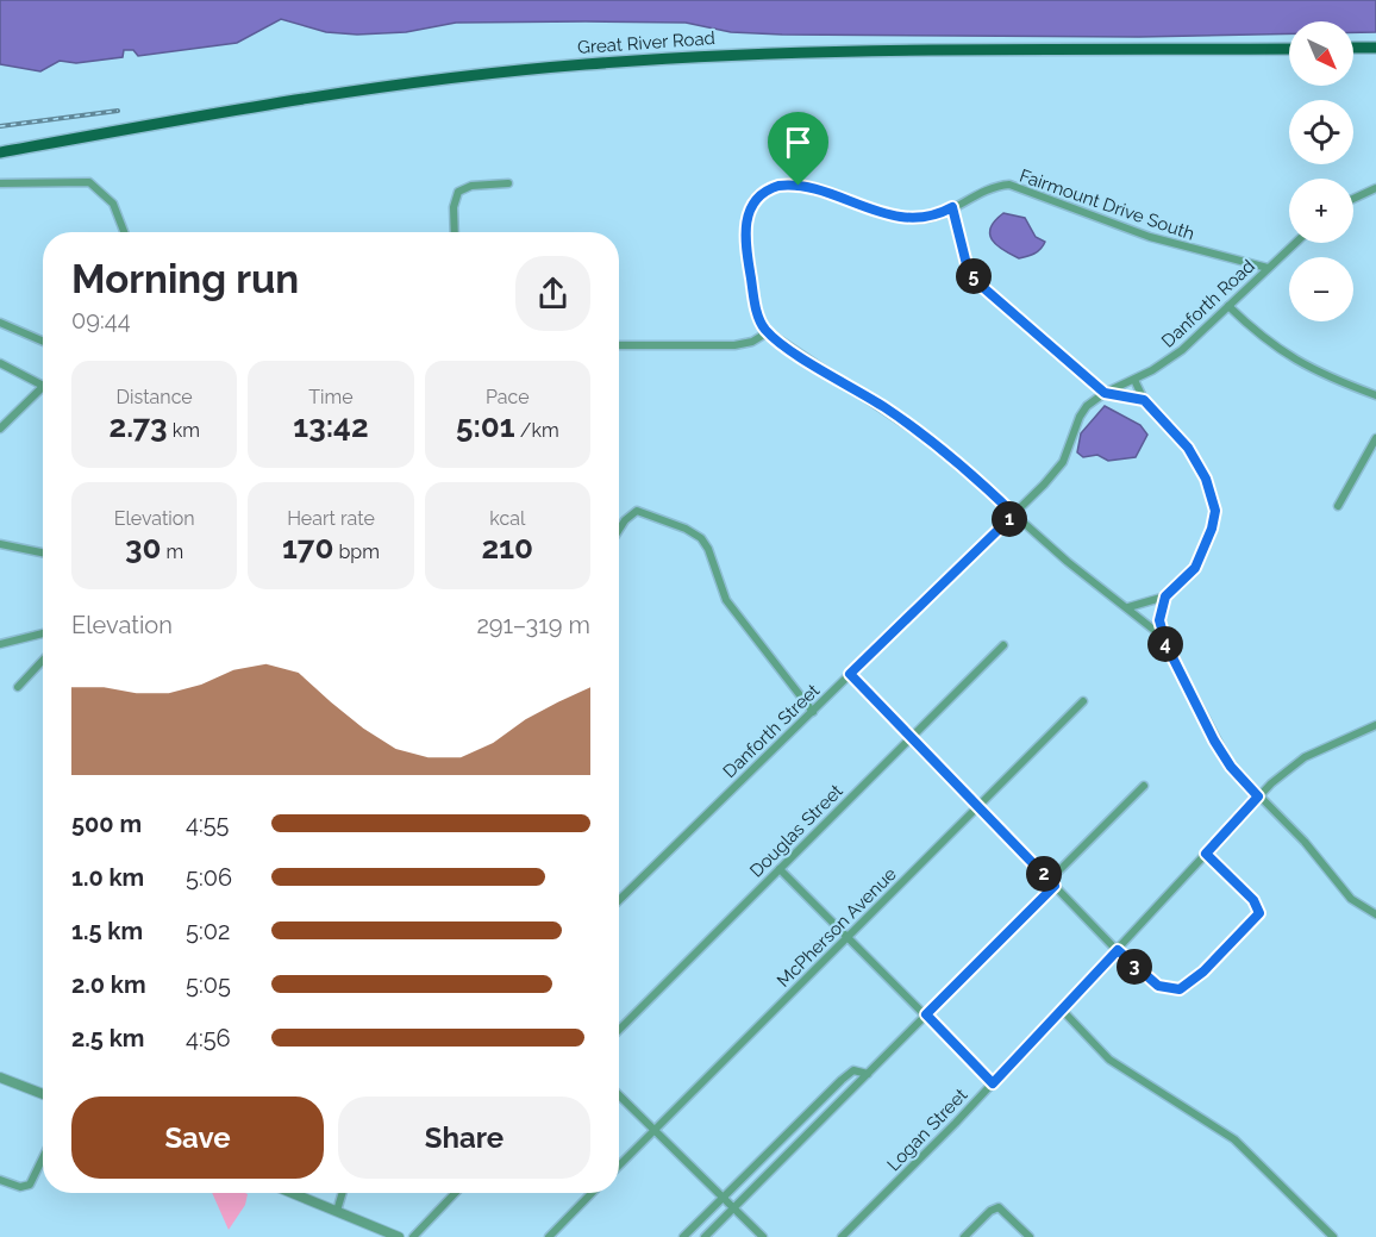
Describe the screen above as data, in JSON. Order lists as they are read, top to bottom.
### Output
{
  "streets": {
    "main road": ["Great River Road"],
    "street": [
      "Fairmount Drive South",
      "Danforth Road",
      "Danforth Street",
      "Douglas Street",
      "McPherson Avenue",
      "Logan Street"
    ]
  },
  "crossings": [
    ["Fairmount Drive South", "Danforth Road"],
    ["Danforth Road", "Danforth Street"]
  ],
  "north": "bottom right",
  "page": {
    "map_buttons": ["+", "−"],
    "heading": ["Morning run", "09:44"],
    "pins": [
      "5",
      "1",
      "4",
      "2",
      "3"
    ],
    "stats": [
      ["Distance", "2.73 km"],
      ["Time", "13:42"],
      ["Pace", "5:01 /km"],
      ["Elevation", "30 m"],
      ["Heart rate", "170 bpm"],
      ["kcal", "210"]
    ],
    "chart": ["Elevation", "291–319 m"],
    "list": [
      {
        "name": "500 m",
        "note": "4:55"
      },
      {
        "name": "1.0 km",
        "note": "5:06"
      },
      {
        "name": "1.5 km",
        "note": "5:02"
      },
      {
        "name": "2.0 km",
        "note": "5:05"
      },
      {
        "name": "2.5 km",
        "note": "4:56"
      }
    ],
    "buttons": ["Save", "Share"]
  }
}
